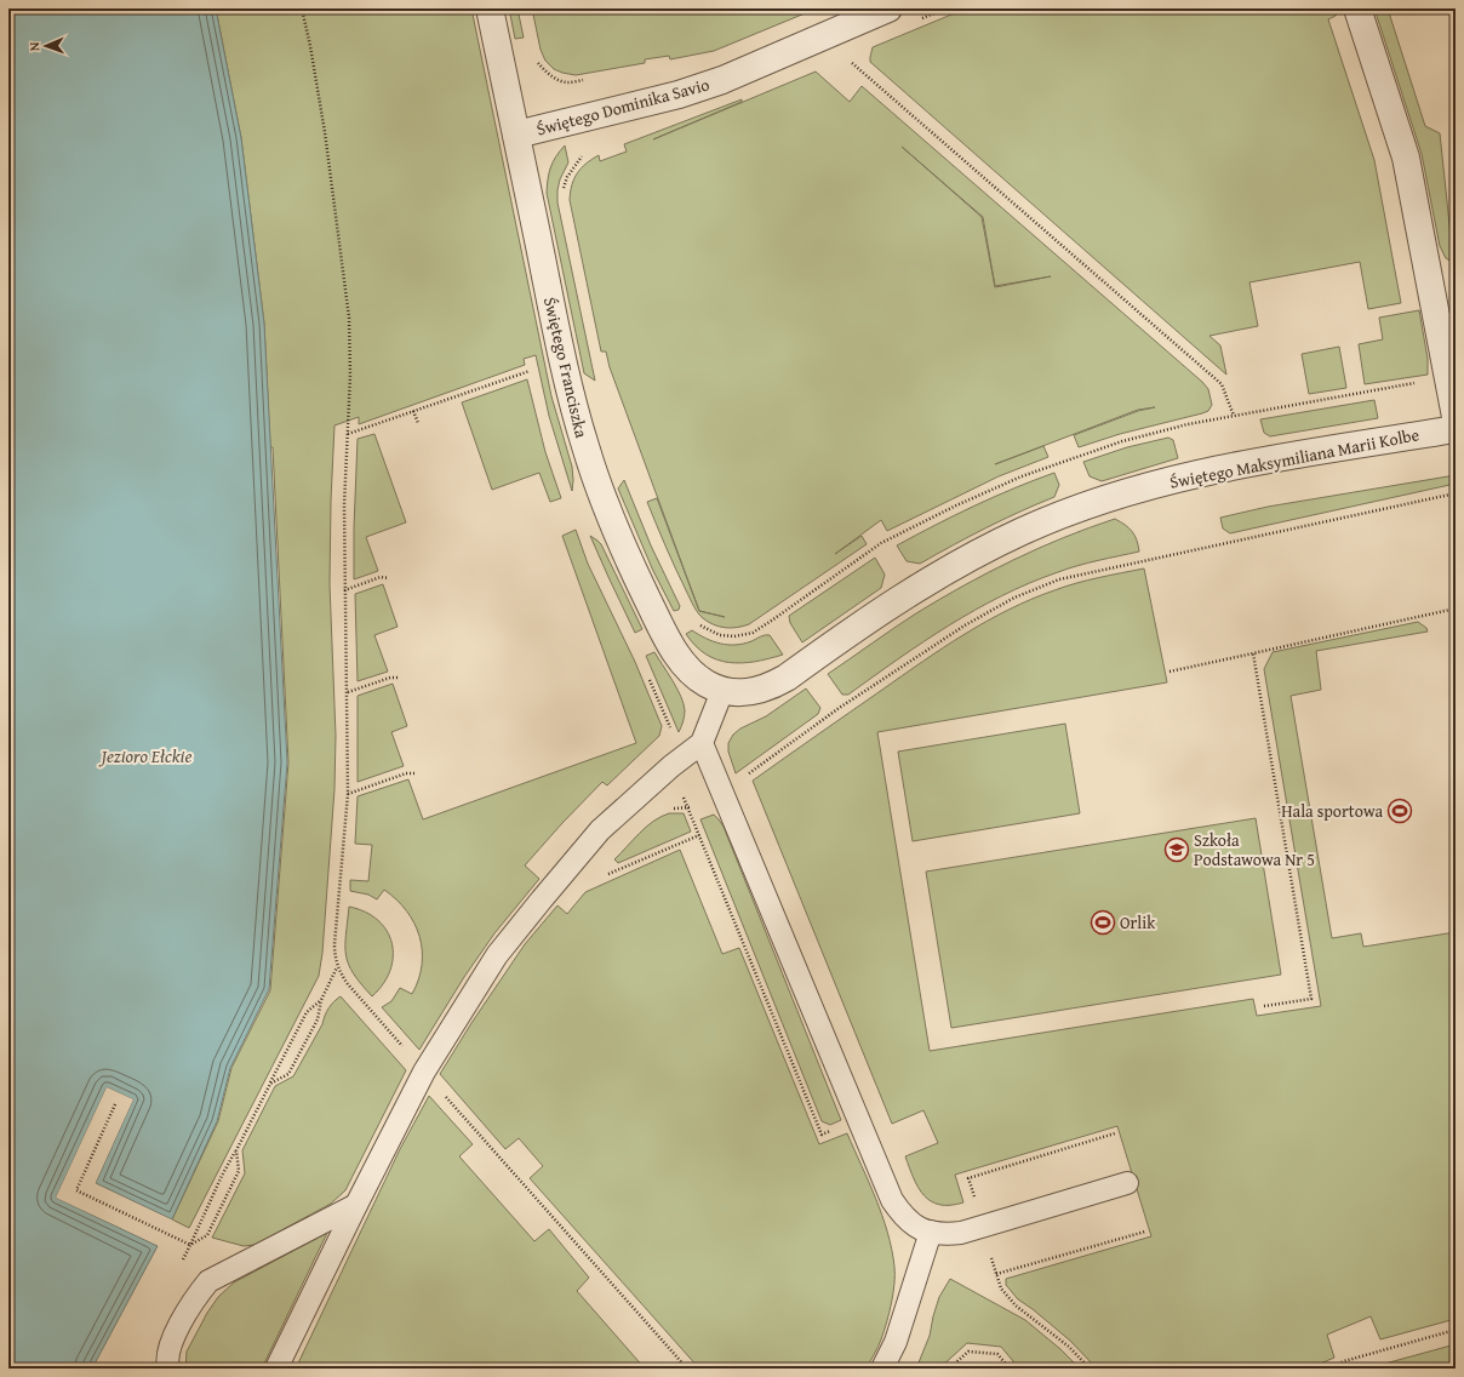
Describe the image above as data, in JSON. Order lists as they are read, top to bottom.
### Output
{
  "streets": {
    "street": ["Świętego Dominika Savio", "Świętego Franciszka", "Świętego Maksymiliana Marii Kolbe"]
  },
  "crossings": [
    ["Świętego Dominika Savio", "Świętego Franciszka"],
    ["Świętego Franciszka", "Świętego Maksymiliana Marii Kolbe"]
  ],
  "water": ["Jezioro Ełckie"],
  "places": {
    "sports": ["Hala sportowa", "Orlik"],
    "school or university": ["Szkoła Podstawowa Nr 5"]
  },
  "north": "left"
}
